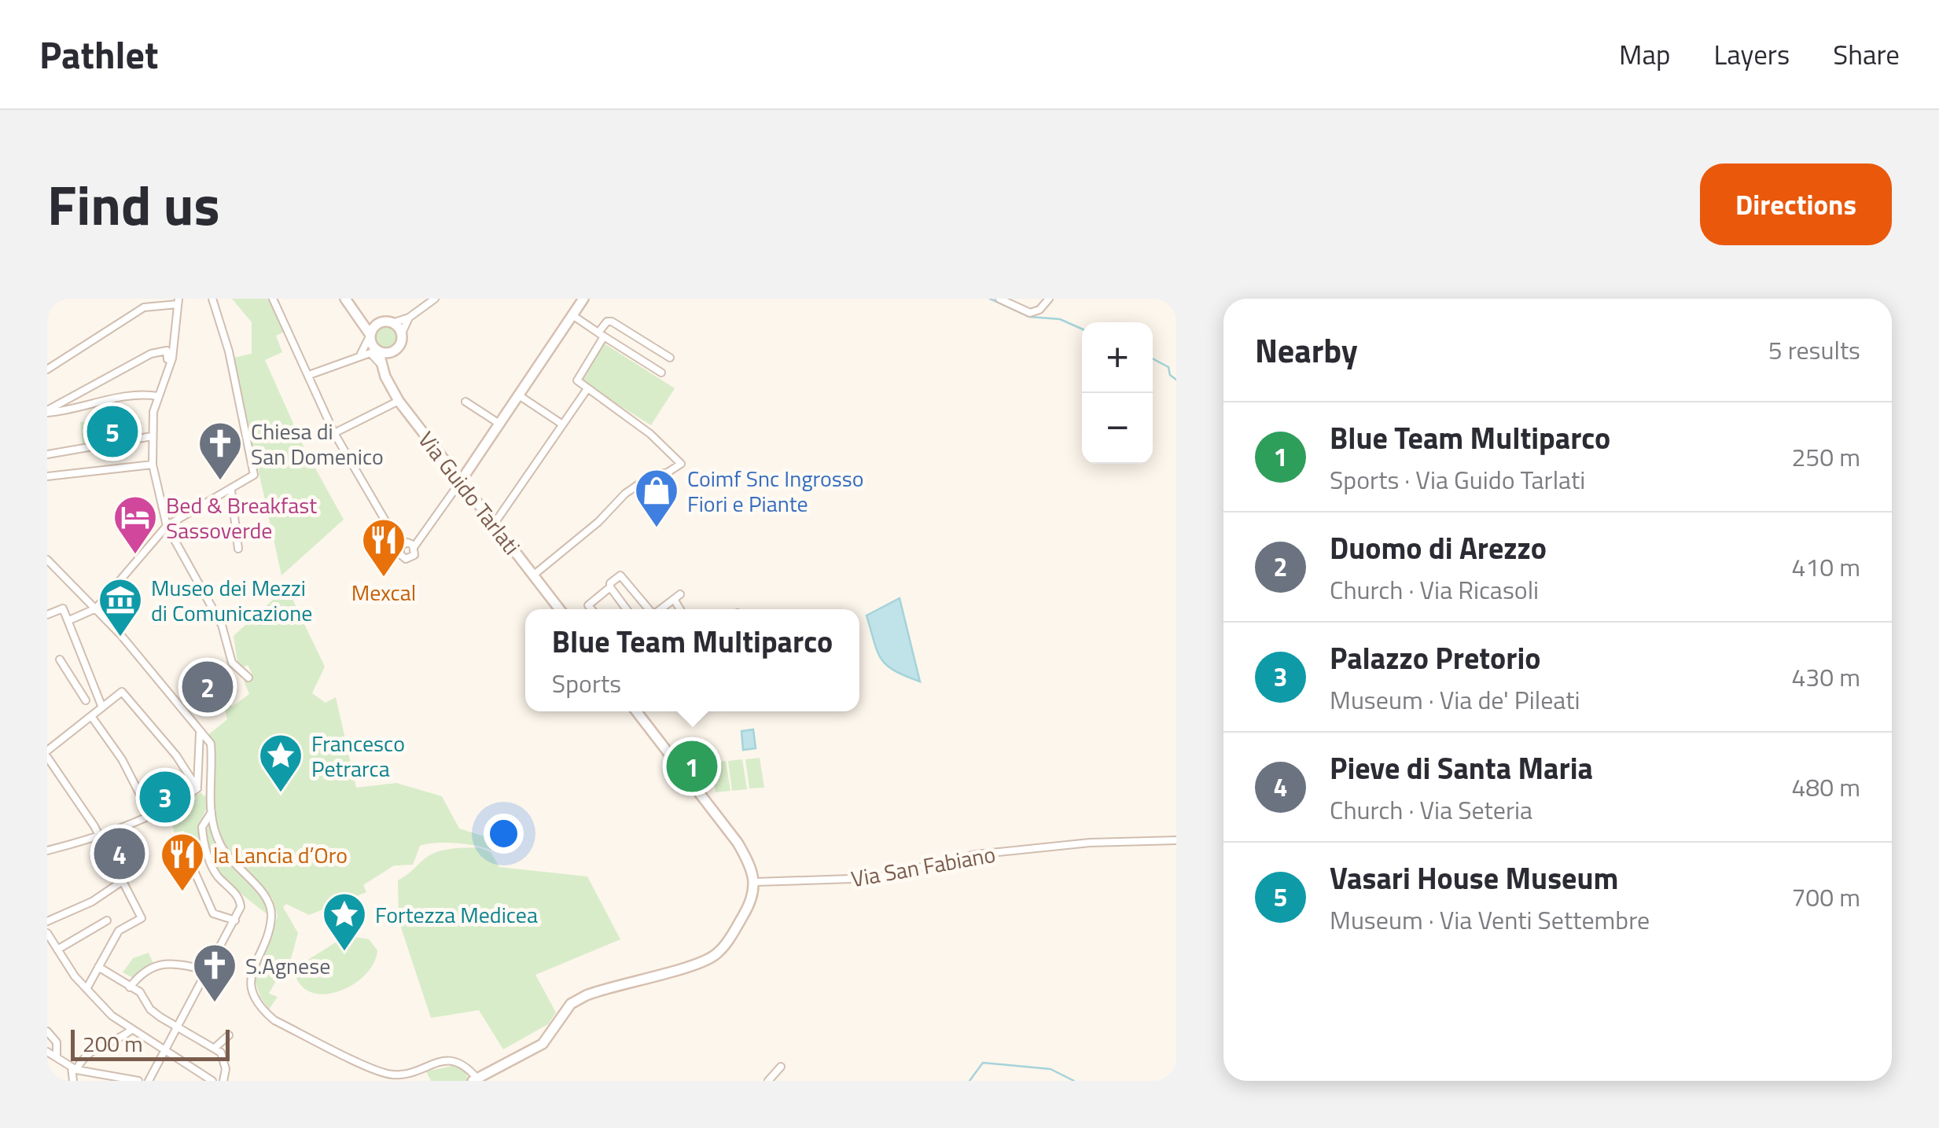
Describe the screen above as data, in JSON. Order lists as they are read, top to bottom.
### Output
{
  "streets": {
    "main road": ["Via Guido Tarlati"],
    "street": ["Via San Fabiano"]
  },
  "places": {
    "church": ["Chiesa di San Domenico", "S.Agnese"],
    "shop": ["Coimf Snc Ingrosso Fiori e Piante"],
    "hotel": ["Bed & Breakfast Sassoverde"],
    "restaurant": ["Mexcal", "la Lancia d’Oro"],
    "museum": ["Museo dei Mezzi di Comunicazione"],
    "place": ["Francesco Petrarca", "Fortezza Medicea"]
  },
  "scale_bar": "200 m",
  "page": {
    "header": "Pathlet",
    "nav": ["Map", "Layers", "Share"],
    "title": "Find us",
    "buttons": "Directions",
    "heading": ["Nearby", "5 results"],
    "map_buttons": ["+", "−"],
    "list": [
      {
        "mark": "1",
        "name": "Blue Team Multiparco",
        "note": "Sports · Via Guido Tarlati",
        "value": "250 m"
      },
      {
        "mark": "2",
        "name": "Duomo di Arezzo",
        "note": "Church · Via Ricasoli",
        "value": "410 m"
      },
      {
        "mark": "3",
        "name": "Palazzo Pretorio",
        "note": "Museum · Via de' Pileati",
        "value": "430 m"
      },
      {
        "mark": "4",
        "name": "Pieve di Santa Maria",
        "note": "Church · Via Seteria",
        "value": "480 m"
      },
      {
        "mark": "5",
        "name": "Vasari House Museum",
        "note": "Museum · Via Venti Settembre",
        "value": "700 m"
      }
    ],
    "pins": [
      "5",
      "2",
      "1",
      "3",
      "4"
    ],
    "popup": ["Blue Team Multiparco", "Sports"],
    "scale": "200 m"
  }
}
